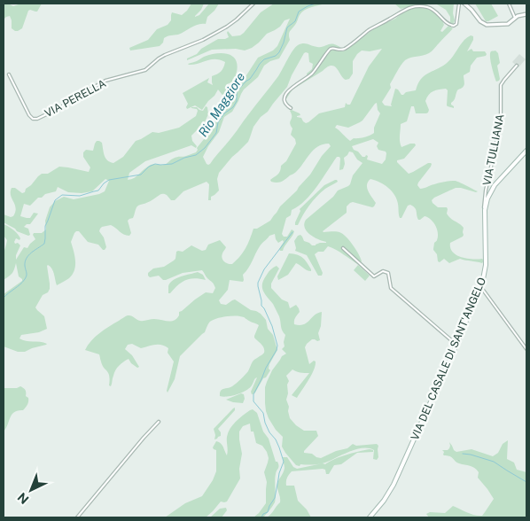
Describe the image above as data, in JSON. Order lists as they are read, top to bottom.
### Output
{
  "streets": {
    "main road": ["VIA DEL CASALE DI SANT'ANGELO"],
    "street": ["VIA PERELLA", "VIA TULLIANA"]
  },
  "crossings": [
    ["VIA TULLIANA", "VIA DEL CASALE DI SANT'ANGELO"]
  ],
  "water": ["Rio Maggiore"],
  "north": "bottom left"
}
